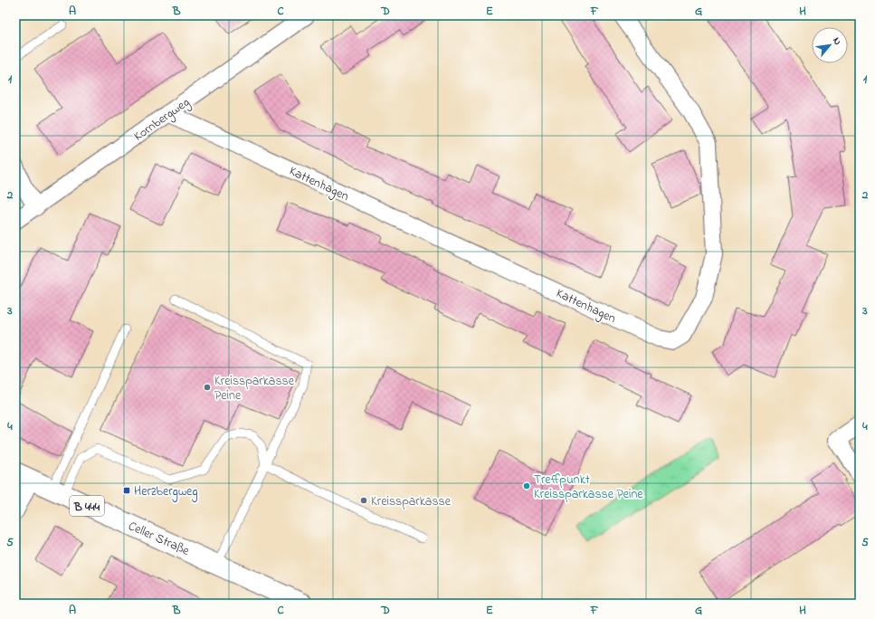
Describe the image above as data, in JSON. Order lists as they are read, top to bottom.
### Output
{
  "streets": {
    "main road": ["B 444", "Celler Straße"],
    "street": ["Kornbergweg", "Kattenhagen"]
  },
  "crossings": [
    ["Kornbergweg", "Kattenhagen"]
  ],
  "places": {
    "other": ["Kreissparkasse Peine", "Treffpunkt Kreissparkasse Peine", "Kreissparkasse"],
    "transit": ["Herzbergweg"]
  },
  "north": "top right",
  "grid": {
    "columns": [
      "A",
      "B",
      "C",
      "D",
      "E",
      "F",
      "G",
      "H"
    ],
    "rows": [
      "1",
      "2",
      "3",
      "4",
      "5"
    ]
  }
}
